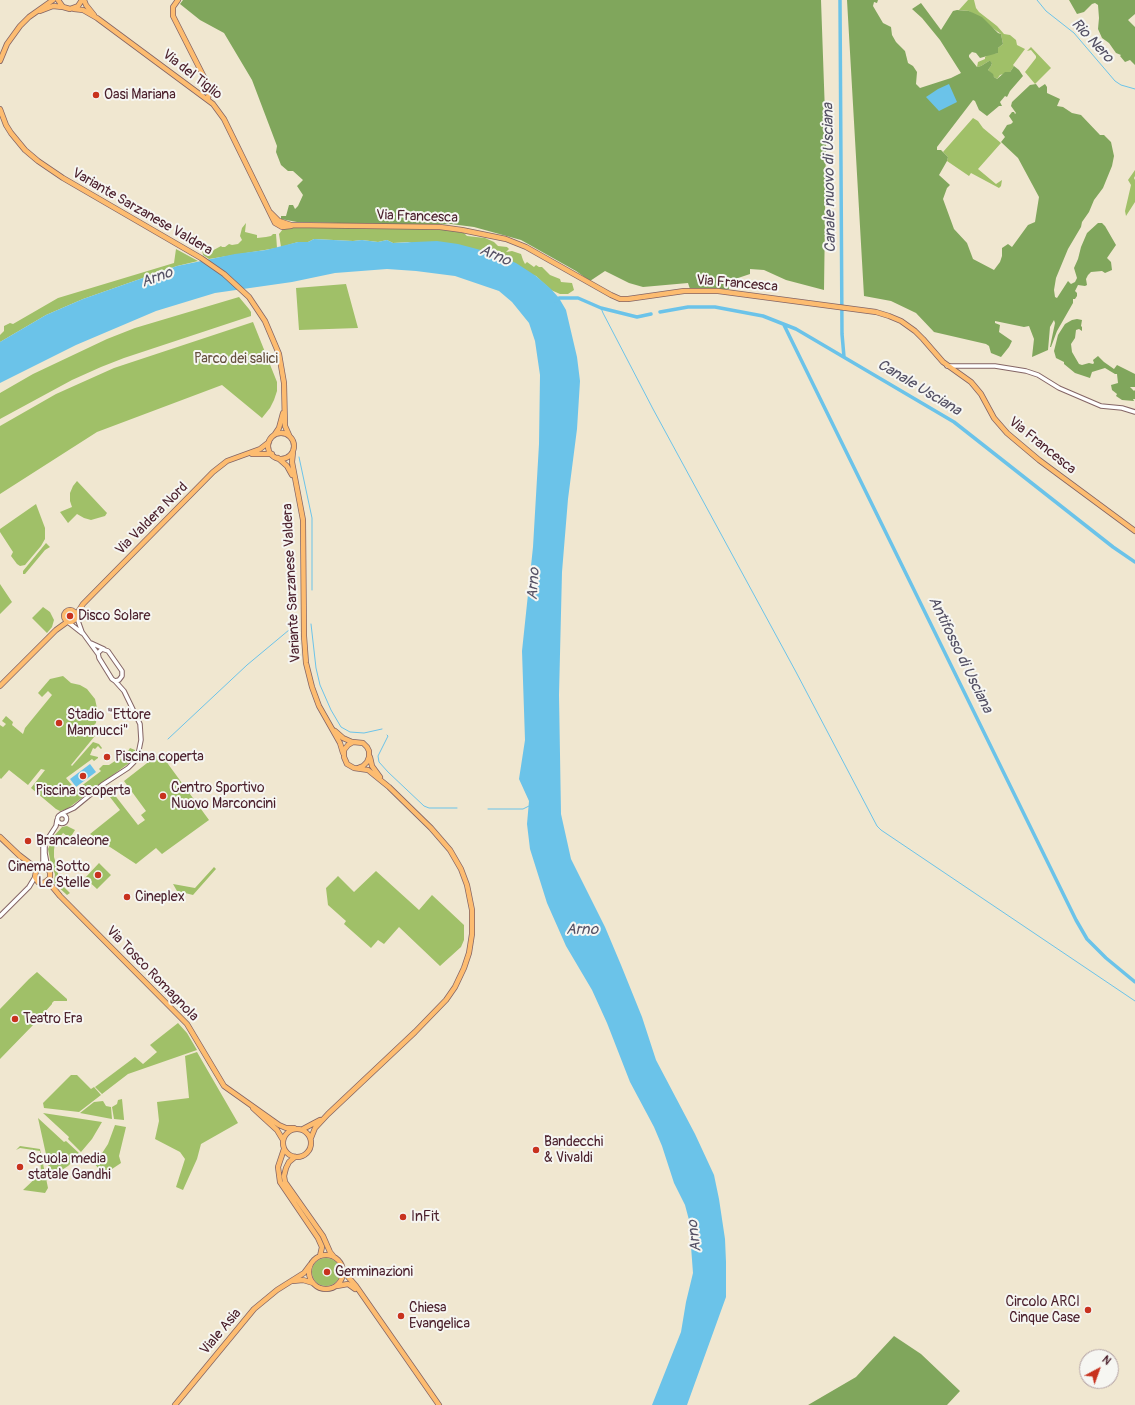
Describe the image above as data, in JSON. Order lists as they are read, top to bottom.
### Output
{
  "streets": {
    "main road": [
      "Via del Tiglio",
      "Variante Sarzanese Valdera",
      "Via Francesca",
      "Via Valdera Nord",
      "Via Tosco Romagnola",
      "Viale Asia"
    ]
  },
  "crossings": [
    ["Via del Tiglio", "Via Francesca"]
  ],
  "water": [
    "Rio Nero",
    "Canale nuovo di Usciana",
    "Arno",
    "Canale Usciana",
    "Antifosso di Usciana"
  ],
  "parks": ["Parco dei salici"],
  "places": [
    "Oasi Mariana",
    "Disco Solare",
    "Stadio \"Ettore Mannucci\"",
    "Piscina coperta",
    "Piscina scoperta",
    "Centro Sportivo Nuovo Marconcini",
    "Brancaleone",
    "Cinema Sotto Le Stelle",
    "Cineplex",
    "Teatro Era",
    "Bandecchi & Vivaldi",
    "Scuola media statale Gandhi",
    "InFit",
    "Germinazioni",
    "Circolo ARCI Cinque Case",
    "Chiesa Evangelica"
  ],
  "north": "top right"
}
